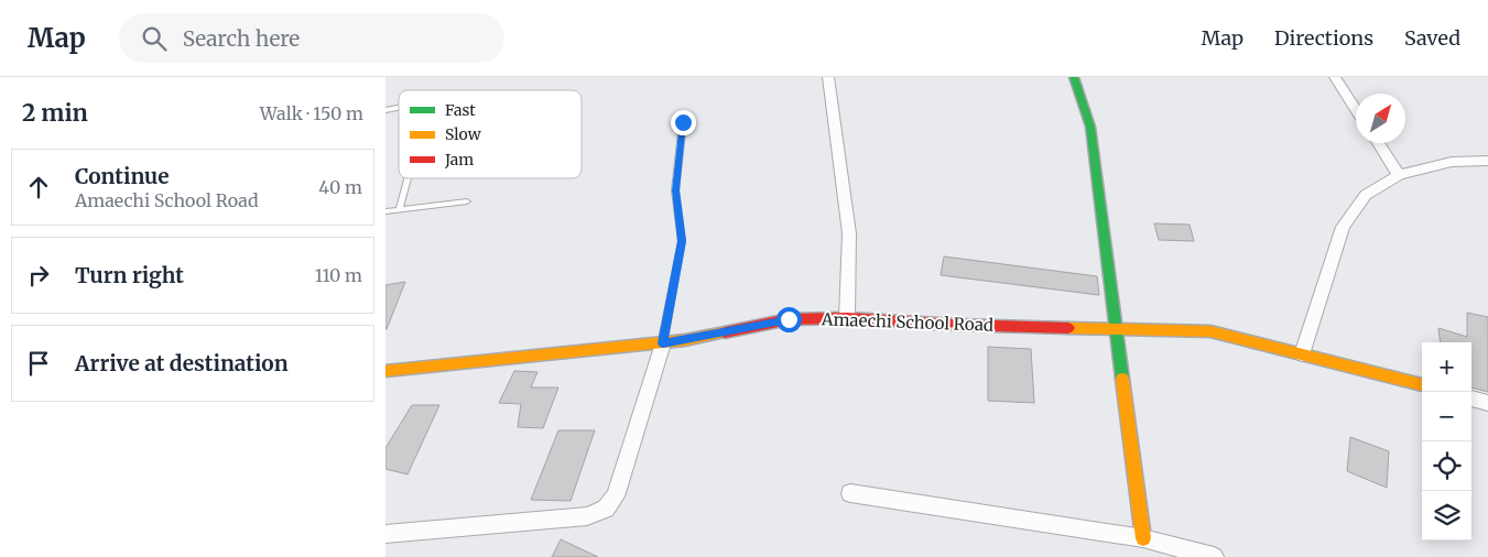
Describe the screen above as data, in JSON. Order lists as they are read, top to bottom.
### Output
{
  "streets": {
    "street": ["Amaechi School Road"]
  },
  "legend": ["Fast", "Slow", "Jam"],
  "north": "top right",
  "page": {
    "header": "Map",
    "search": "Search here",
    "nav": ["Map", "Directions", "Saved"],
    "heading": ["2 min", "Walk · 150 m"],
    "list": [
      ["Continue", "Amaechi School Road", "40 m"],
      ["Turn right", "110 m"],
      "Arrive at destination"
    ],
    "map_buttons": ["+", "−"]
  }
}
